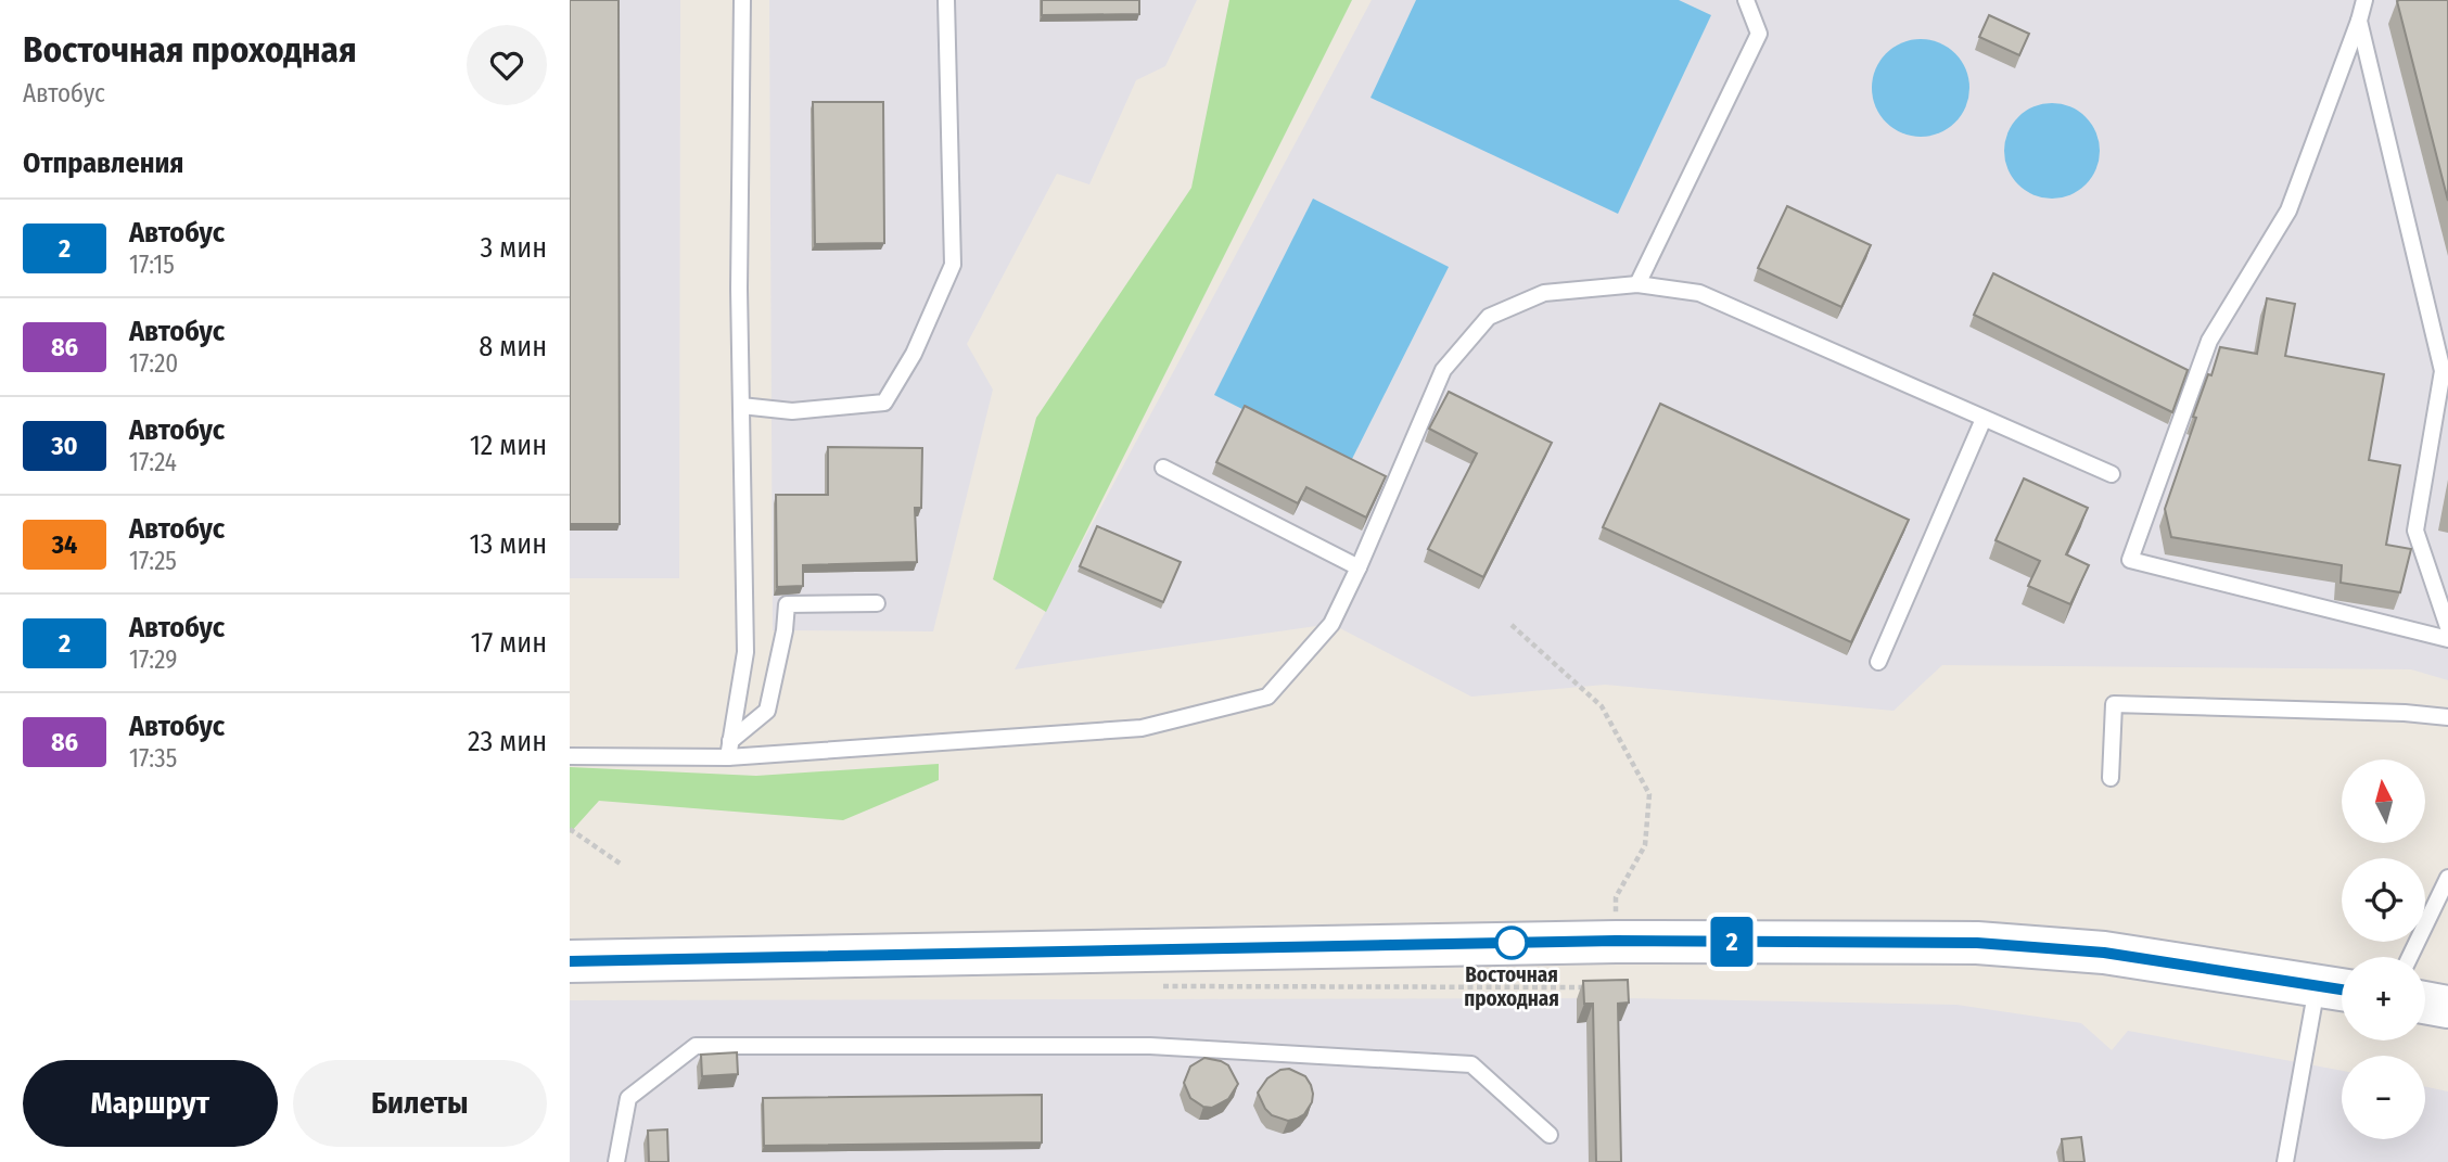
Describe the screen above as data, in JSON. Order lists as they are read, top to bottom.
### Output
{
  "places": ["Восточная проходная"],
  "lines": ["bus line 2"],
  "north": "top",
  "page": {
    "heading": [
      ["Восточная проходная", "Автобус"],
      "Отправления"
    ],
    "on_map": "2",
    "list": [
      {
        "mark": "2",
        "name": "Автобус",
        "note": "17:15",
        "value": "3 мин"
      },
      {
        "mark": "86",
        "name": "Автобус",
        "note": "17:20",
        "value": "8 мин"
      },
      {
        "mark": "30",
        "name": "Автобус",
        "note": "17:24",
        "value": "12 мин"
      },
      {
        "mark": "34",
        "name": "Автобус",
        "note": "17:25",
        "value": "13 мин"
      },
      {
        "mark": "2",
        "name": "Автобус",
        "note": "17:29",
        "value": "17 мин"
      },
      {
        "mark": "86",
        "name": "Автобус",
        "note": "17:35",
        "value": "23 мин"
      }
    ],
    "map_buttons": ["+", "−"],
    "buttons": ["Маршрут", "Билеты"]
  }
}
